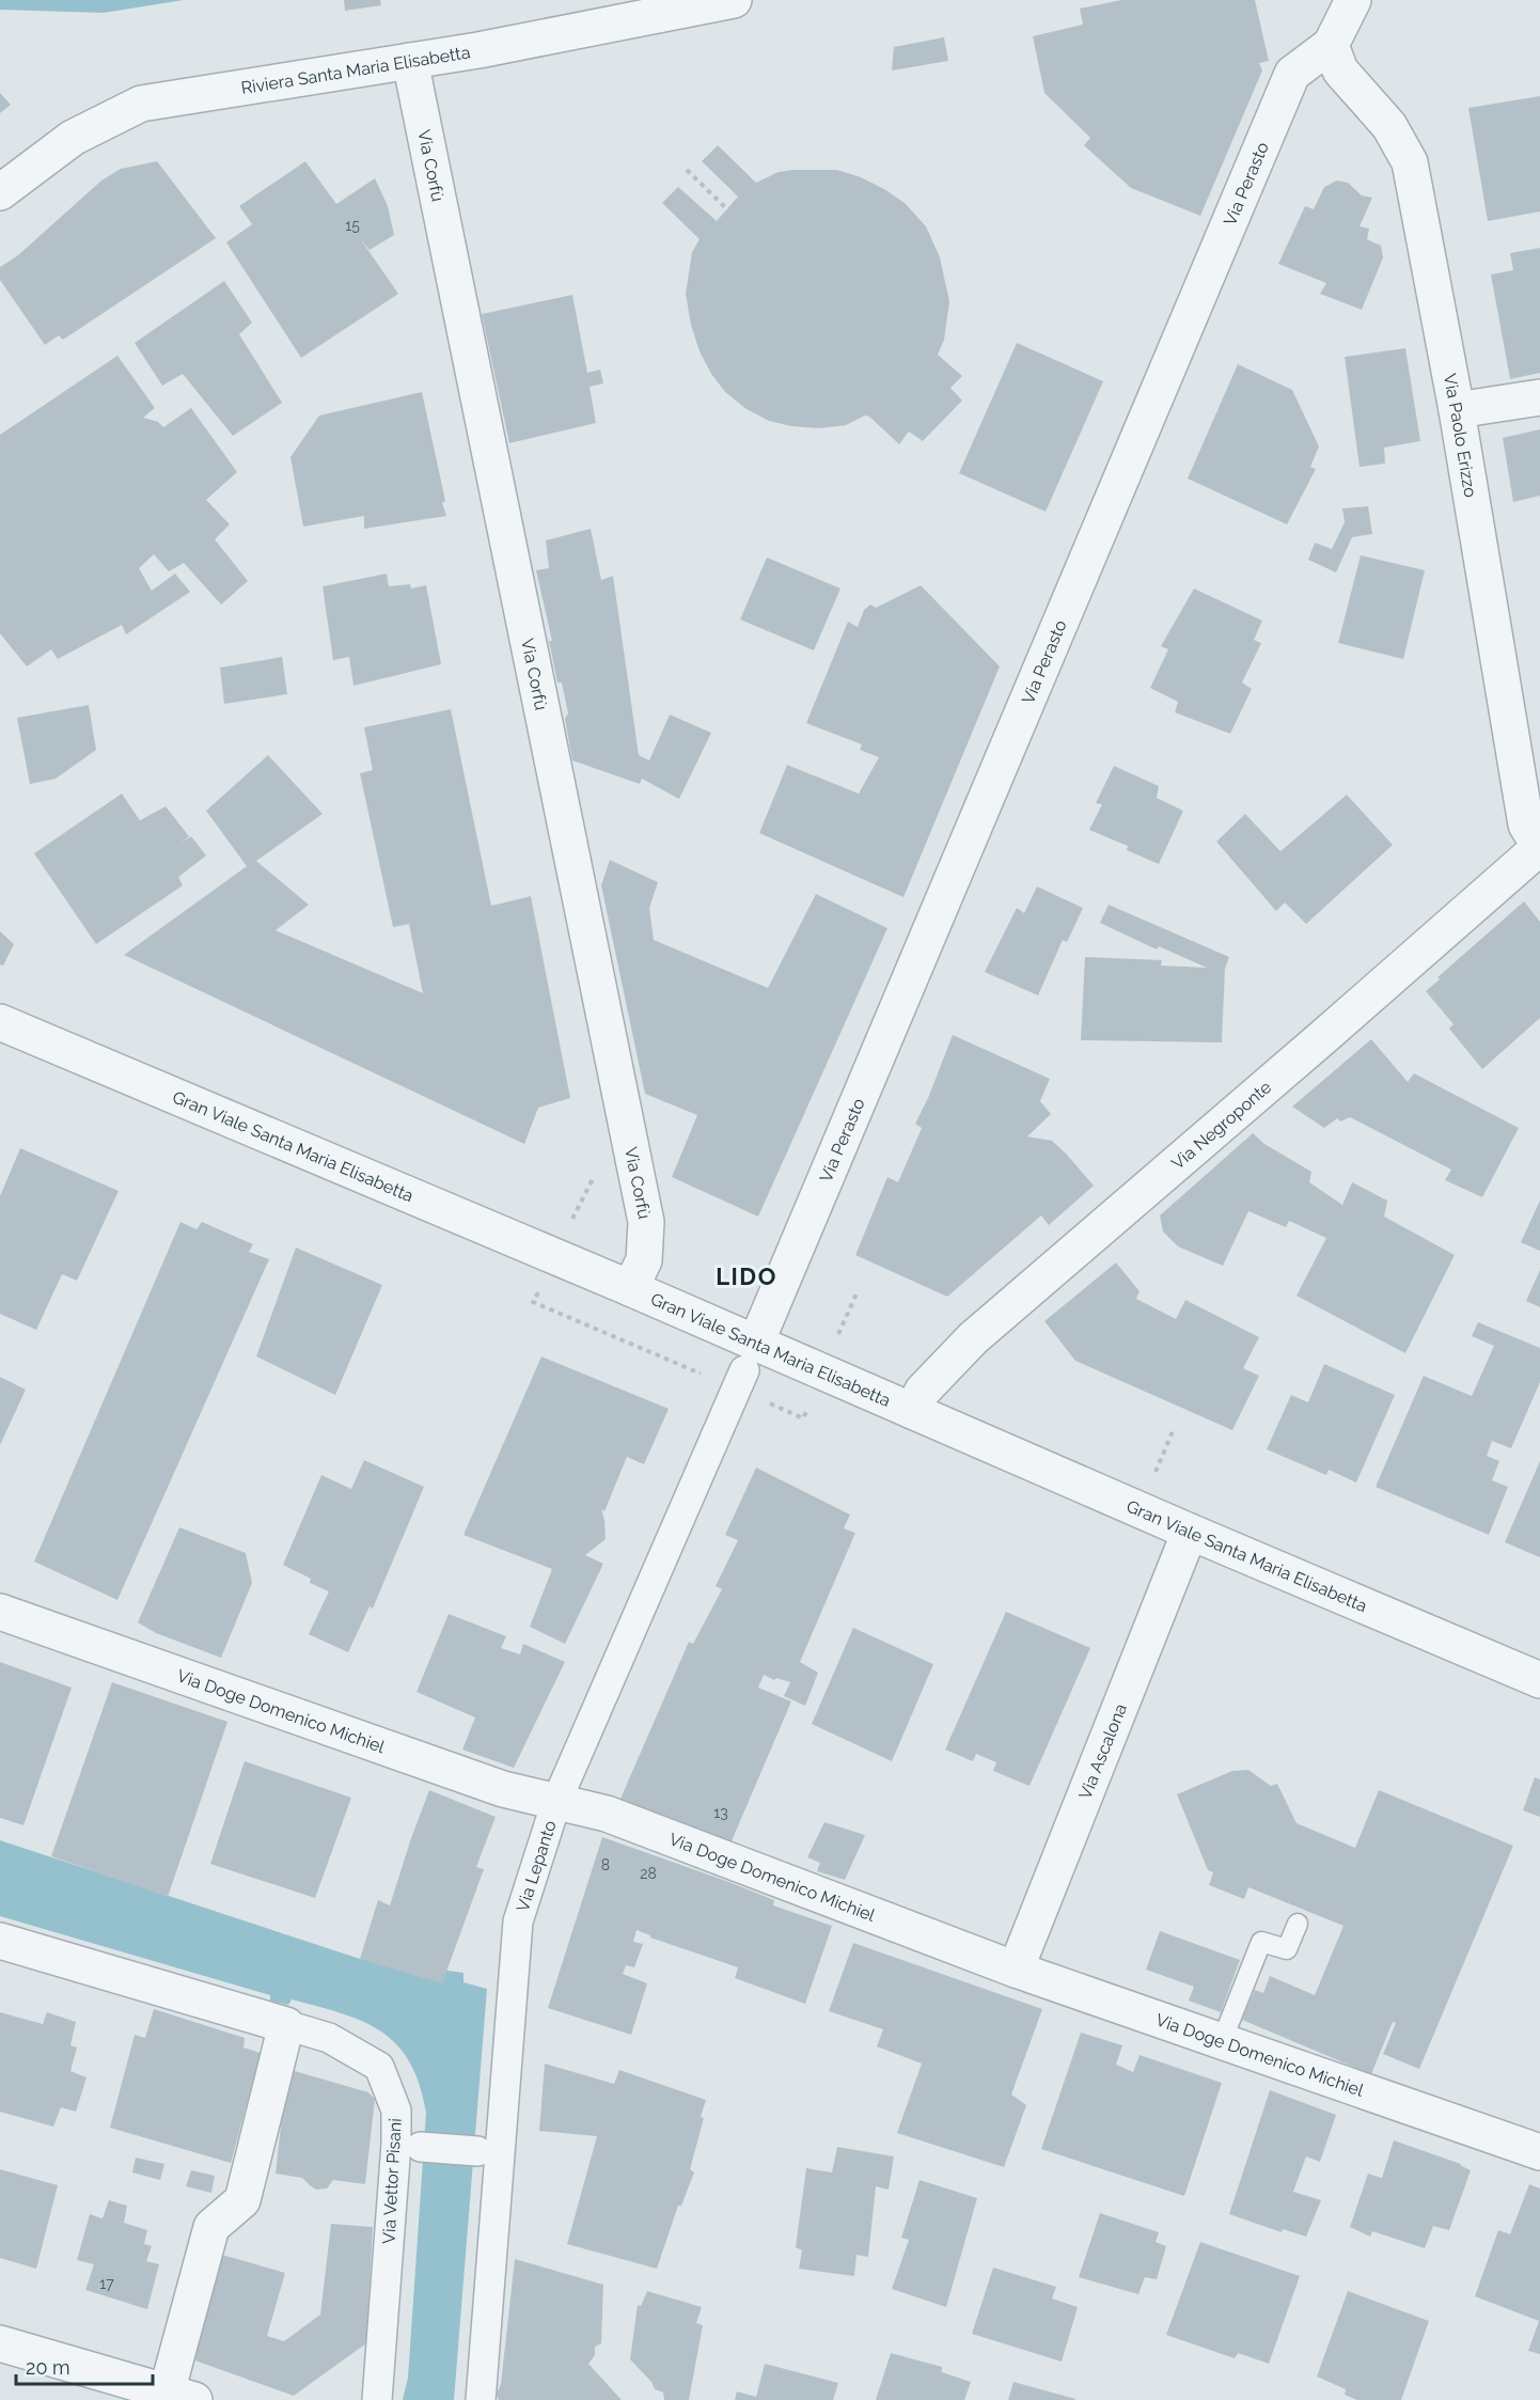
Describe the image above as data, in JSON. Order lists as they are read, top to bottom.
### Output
{
  "streets": {
    "street": [
      "Riviera Santa Maria Elisabetta",
      "Via Corfù",
      "Via Perasto",
      "Via Paolo Erizzo",
      "Via Negroponte",
      "Gran Viale Santa Maria Elisabetta",
      "Via Doge Domenico Michiel",
      "Via Ascalona",
      "Via Lepanto",
      "Via Vettor Pisani"
    ]
  },
  "crossings": [
    ["Riviera Santa Maria Elisabetta", "Via Corfù"],
    ["Via Corfù", "Gran Viale Santa Maria Elisabetta"],
    ["Via Perasto", "Via Paolo Erizzo"],
    ["Via Perasto", "Gran Viale Santa Maria Elisabetta"],
    ["Via Perasto", "Via Lepanto"],
    ["Via Paolo Erizzo", "Via Negroponte"],
    ["Via Negroponte", "Gran Viale Santa Maria Elisabetta"],
    ["Gran Viale Santa Maria Elisabetta", "Via Ascalona"],
    ["Gran Viale Santa Maria Elisabetta", "Via Lepanto"],
    ["Via Doge Domenico Michiel", "Via Ascalona"],
    ["Via Doge Domenico Michiel", "Via Lepanto"]
  ],
  "districts": ["LIDO"],
  "house_numbers": [
    "15",
    "13",
    "8",
    "28",
    "17"
  ],
  "scale_bar": "20 m"
}
